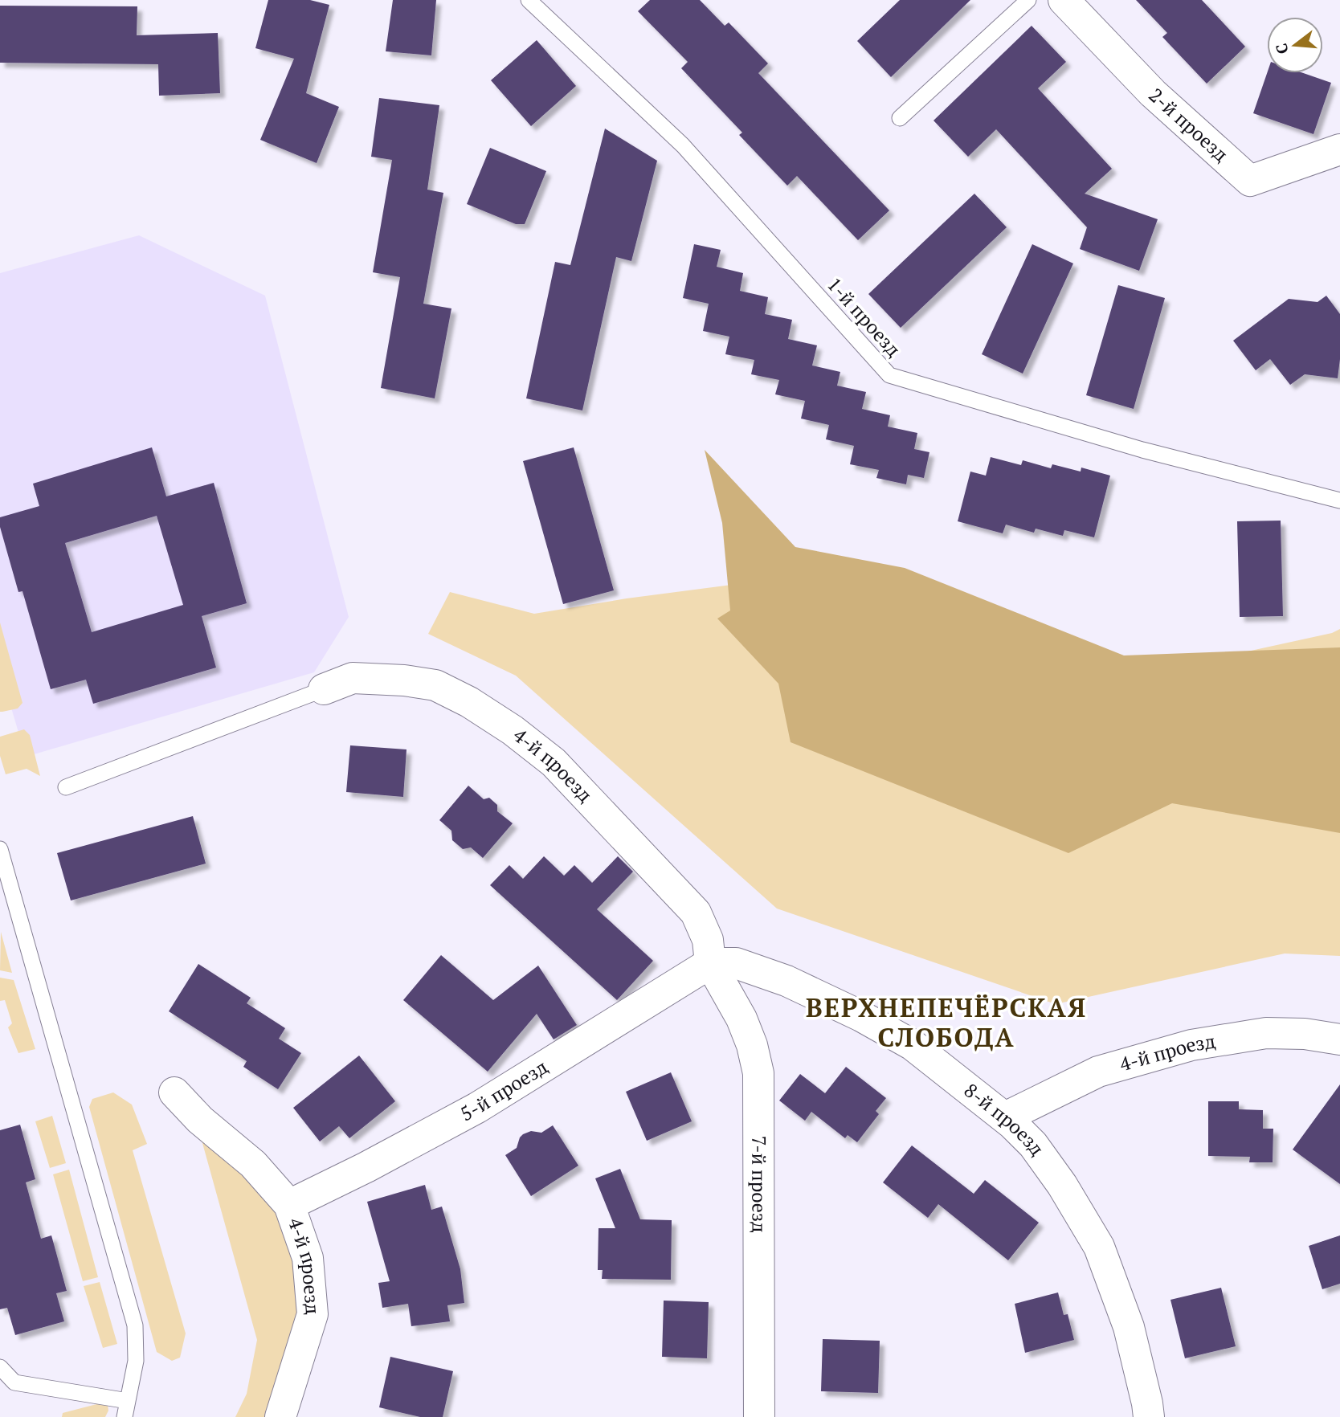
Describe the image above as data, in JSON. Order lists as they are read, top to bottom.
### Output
{
  "streets": {
    "street": [
      "2-й проезд",
      "4-й проезд",
      "5-й проезд",
      "8-й проезд",
      "7-й проезд"
    ],
    "lane": ["1-й проезд"]
  },
  "crossings": [
    ["4-й проезд", "5-й проезд"],
    ["4-й проезд", "8-й проезд"],
    ["4-й проезд", "7-й проезд"],
    ["5-й проезд", "8-й проезд"],
    ["5-й проезд", "7-й проезд"],
    ["8-й проезд", "7-й проезд"]
  ],
  "districts": ["ВЕРХНЕПЕЧЁРСКАЯ СЛОБОДА"],
  "north": "left"
}
